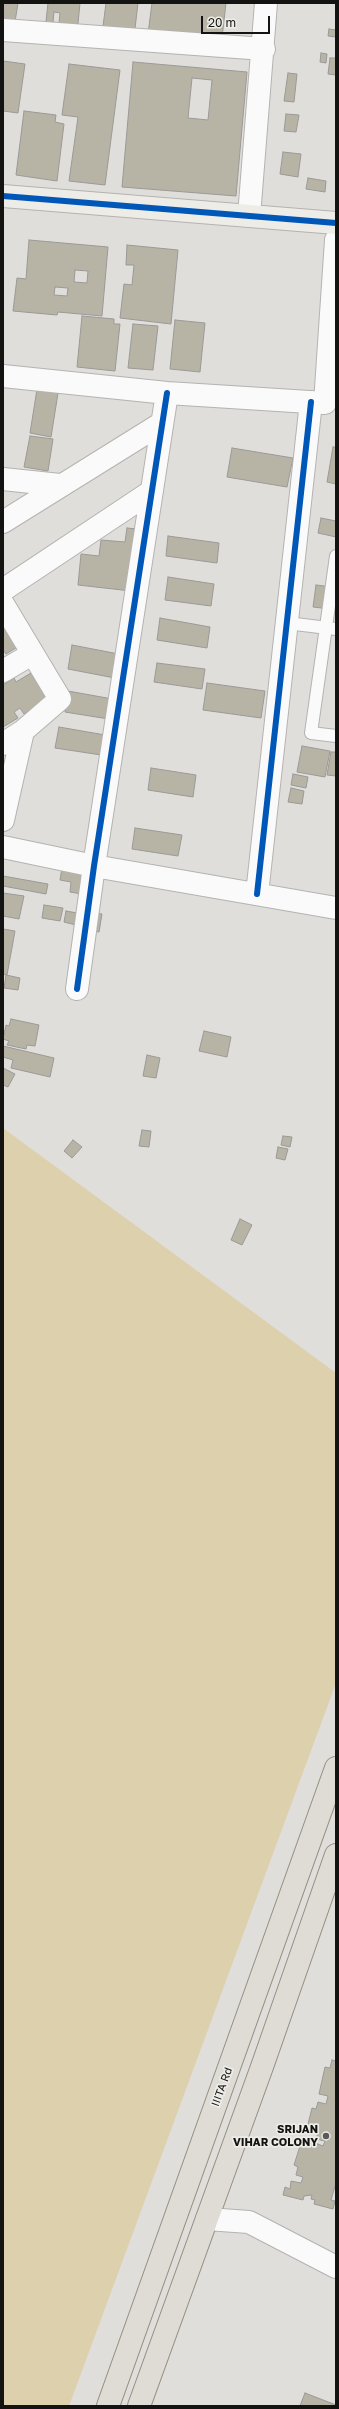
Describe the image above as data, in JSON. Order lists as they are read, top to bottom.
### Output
{
  "streets": {
    "main road": ["IIITA Rd"]
  },
  "places": ["SRIJAN VIHAR COLONY"],
  "scale_bar": "20 m"
}
